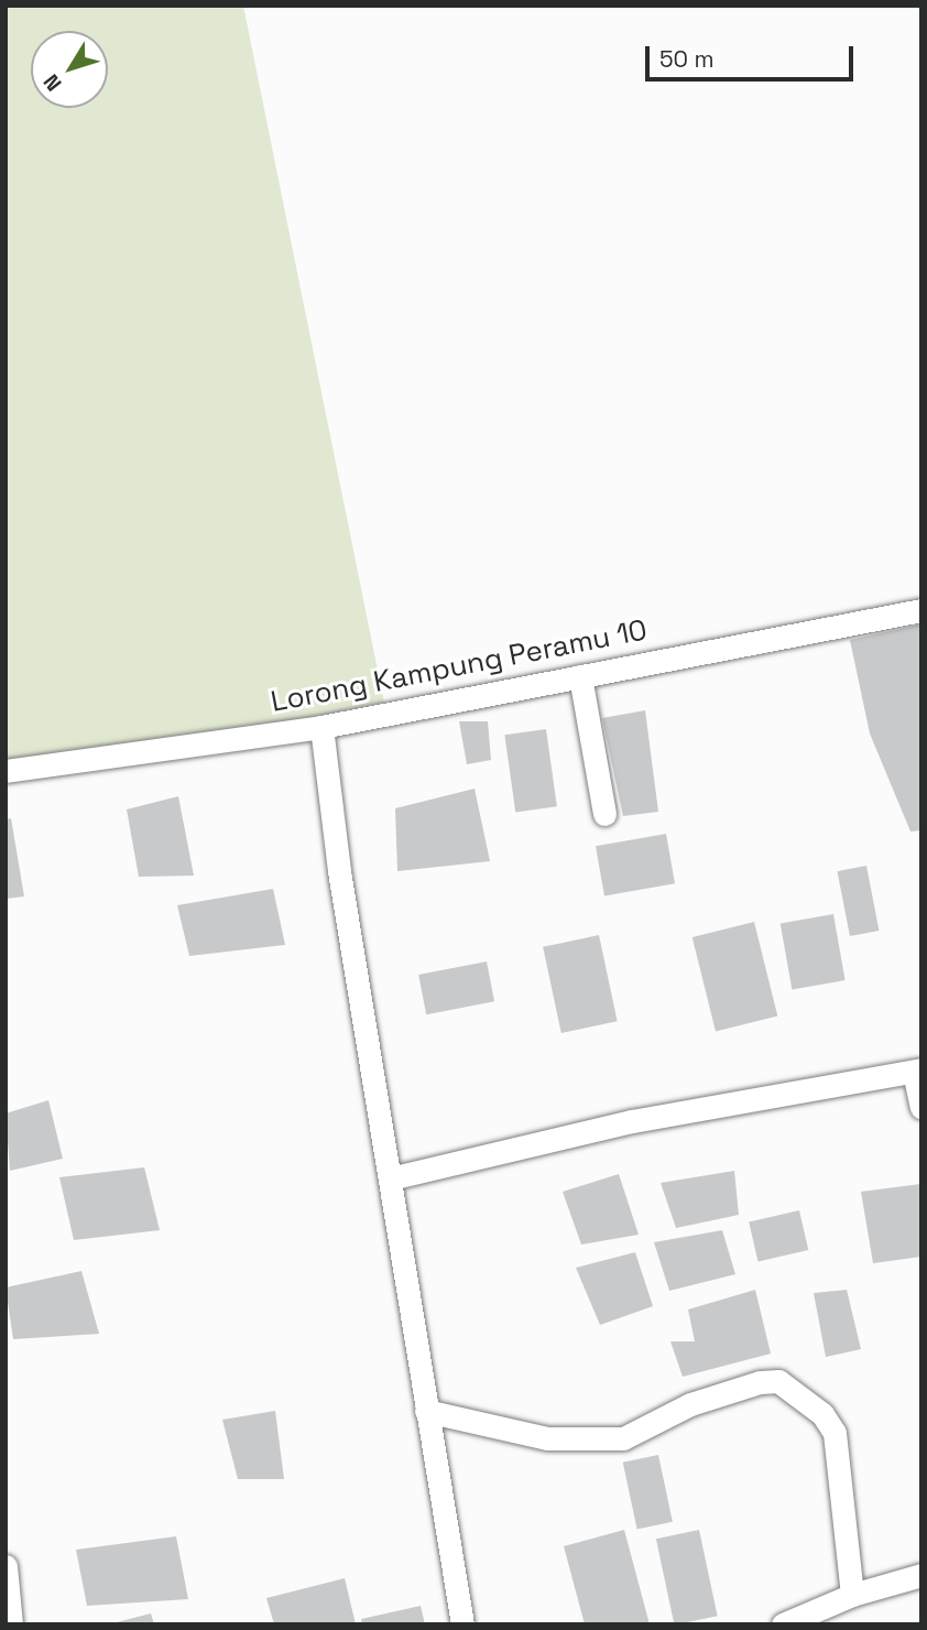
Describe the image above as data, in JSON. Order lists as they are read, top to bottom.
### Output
{
  "streets": {
    "street": ["Lorong Kampung Peramu 10"]
  },
  "scale_bar": "50 m",
  "north": "bottom left"
}
